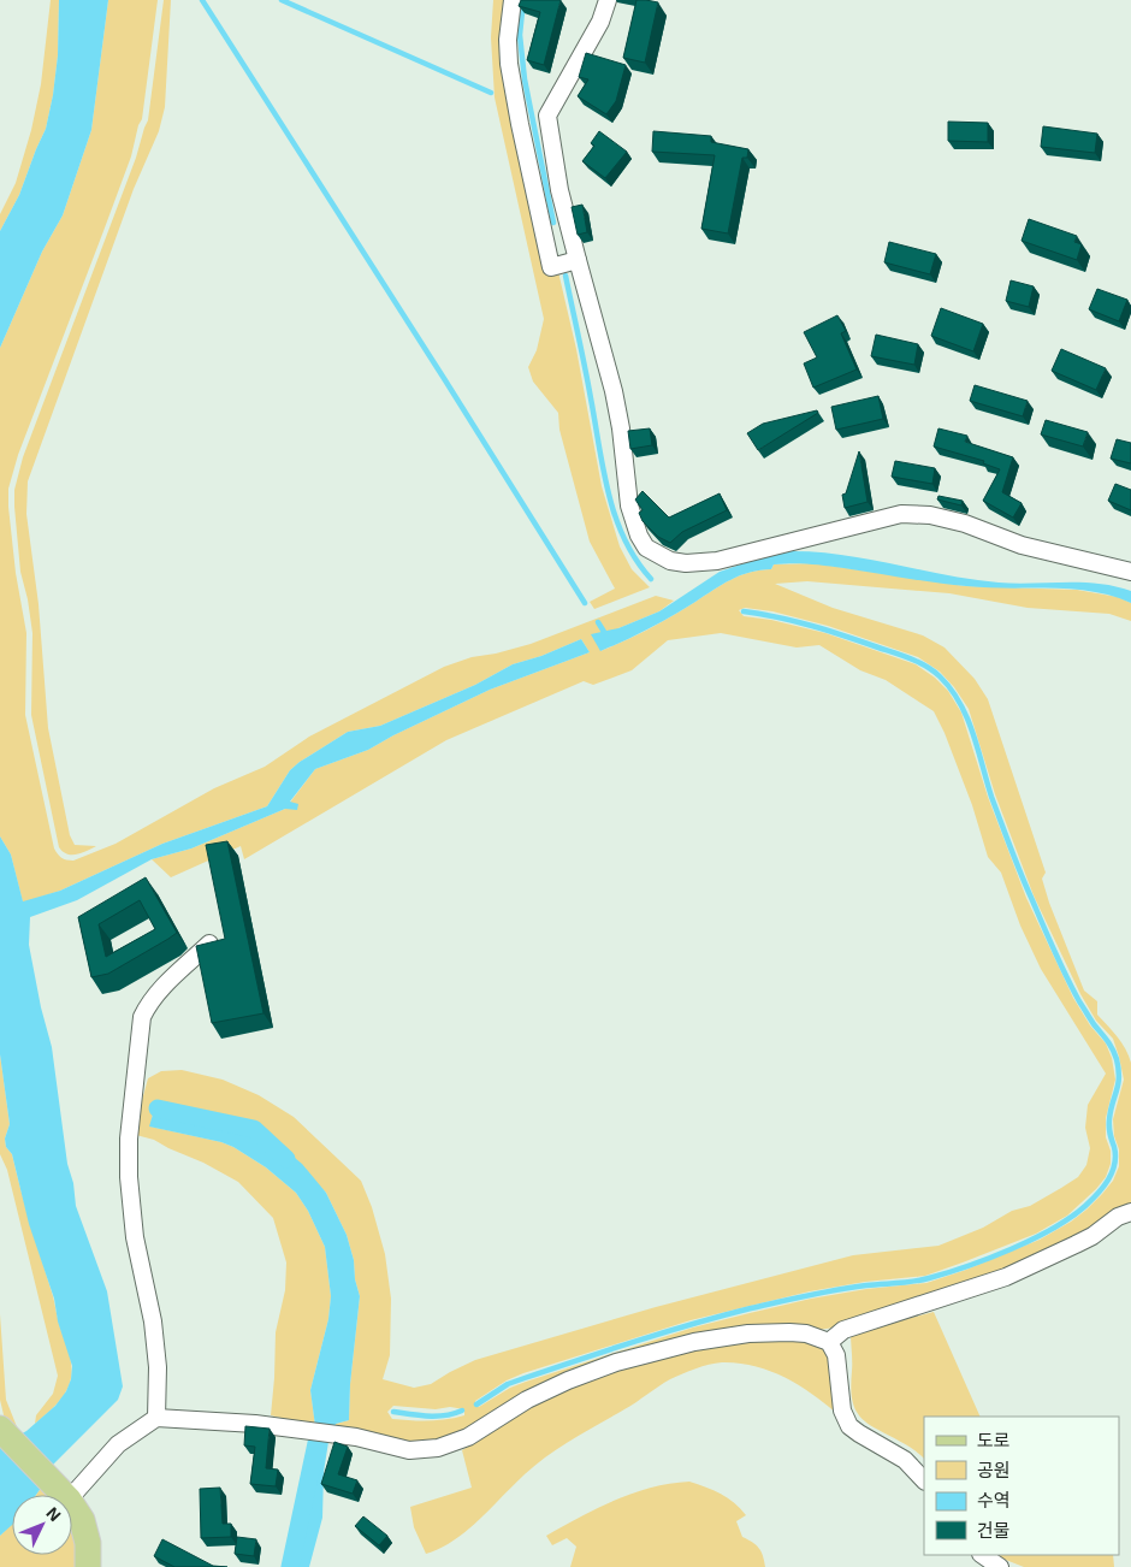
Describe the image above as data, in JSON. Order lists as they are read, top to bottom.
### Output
{
  "legend": [
    "도로",
    "공원",
    "수역",
    "건물"
  ],
  "north": "top right"
}
